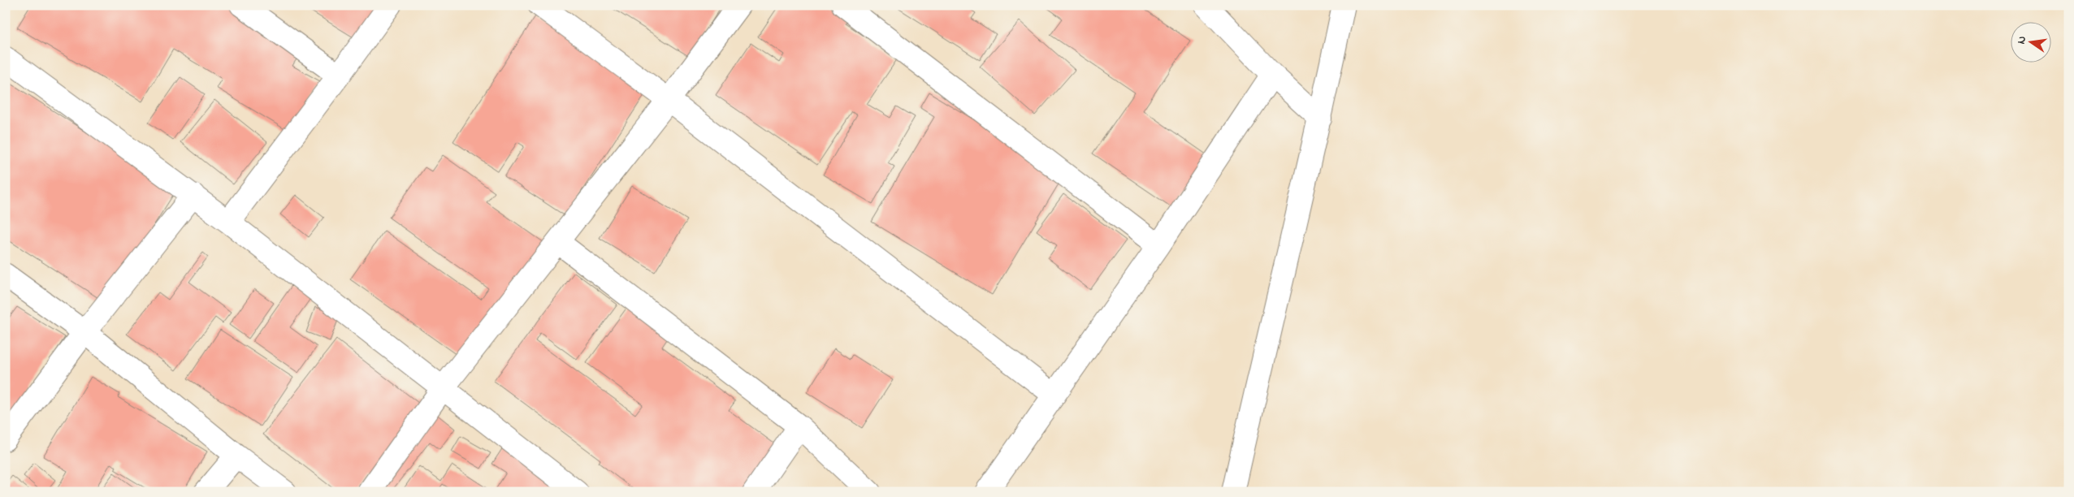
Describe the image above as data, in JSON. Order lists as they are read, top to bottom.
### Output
{
  "north": "left"
}
